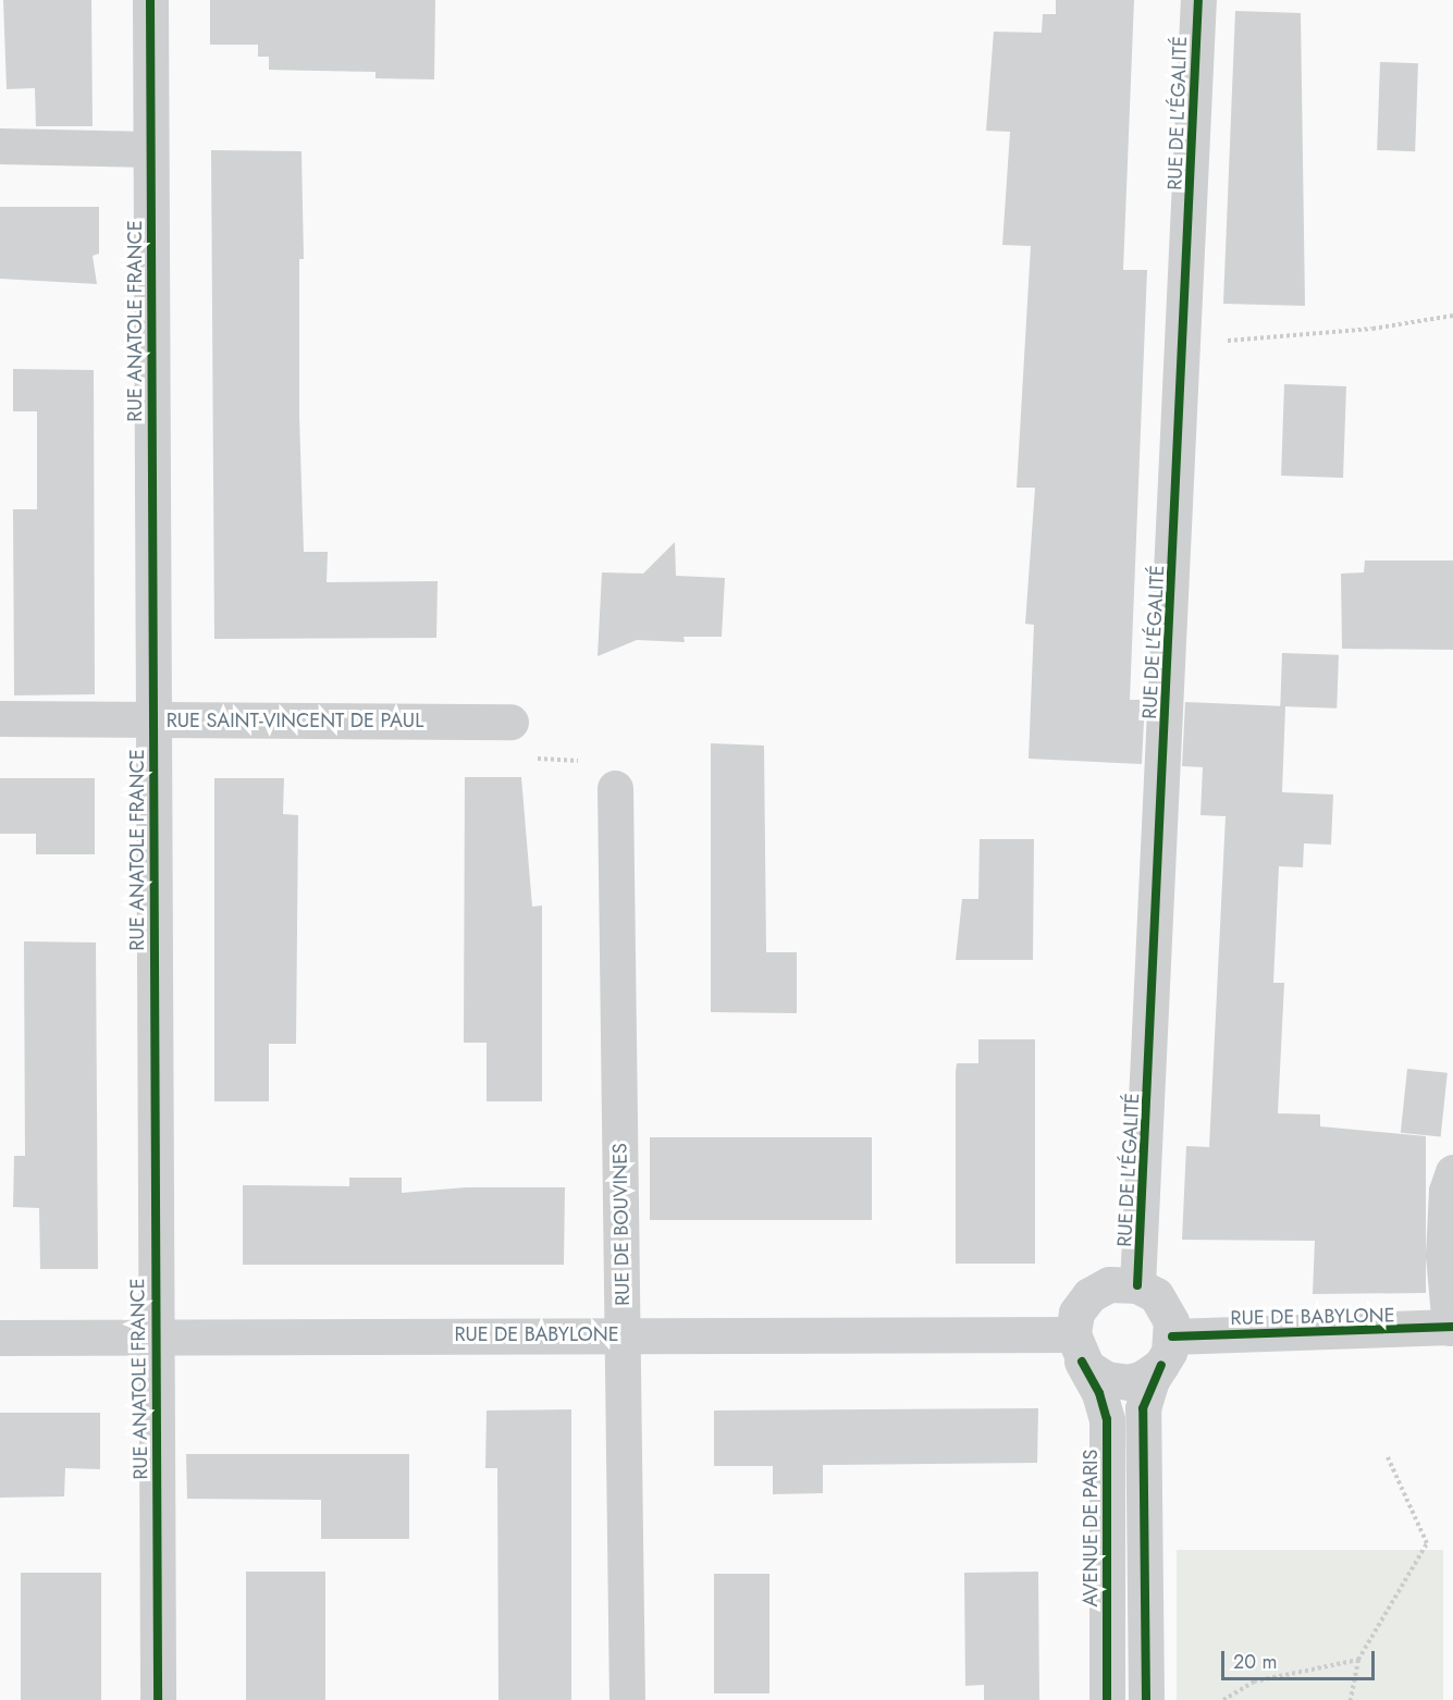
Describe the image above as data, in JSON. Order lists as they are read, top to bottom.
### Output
{
  "streets": {
    "street": [
      "RUE DE L'ÉGALITÉ",
      "RUE ANATOLE FRANCE",
      "RUE SAINT-VINCENT DE PAUL",
      "RUE DE BOUVINES",
      "RUE DE BABYLONE",
      "AVENUE DE PARIS"
    ]
  },
  "crossings": [
    ["RUE DE L'ÉGALITÉ", "RUE DE BABYLONE"],
    ["RUE DE L'ÉGALITÉ", "AVENUE DE PARIS"],
    ["RUE ANATOLE FRANCE", "RUE SAINT-VINCENT DE PAUL"],
    ["RUE ANATOLE FRANCE", "RUE DE BABYLONE"],
    ["RUE DE BOUVINES", "RUE DE BABYLONE"],
    ["RUE DE BABYLONE", "AVENUE DE PARIS"]
  ],
  "scale_bar": "20 m"
}
